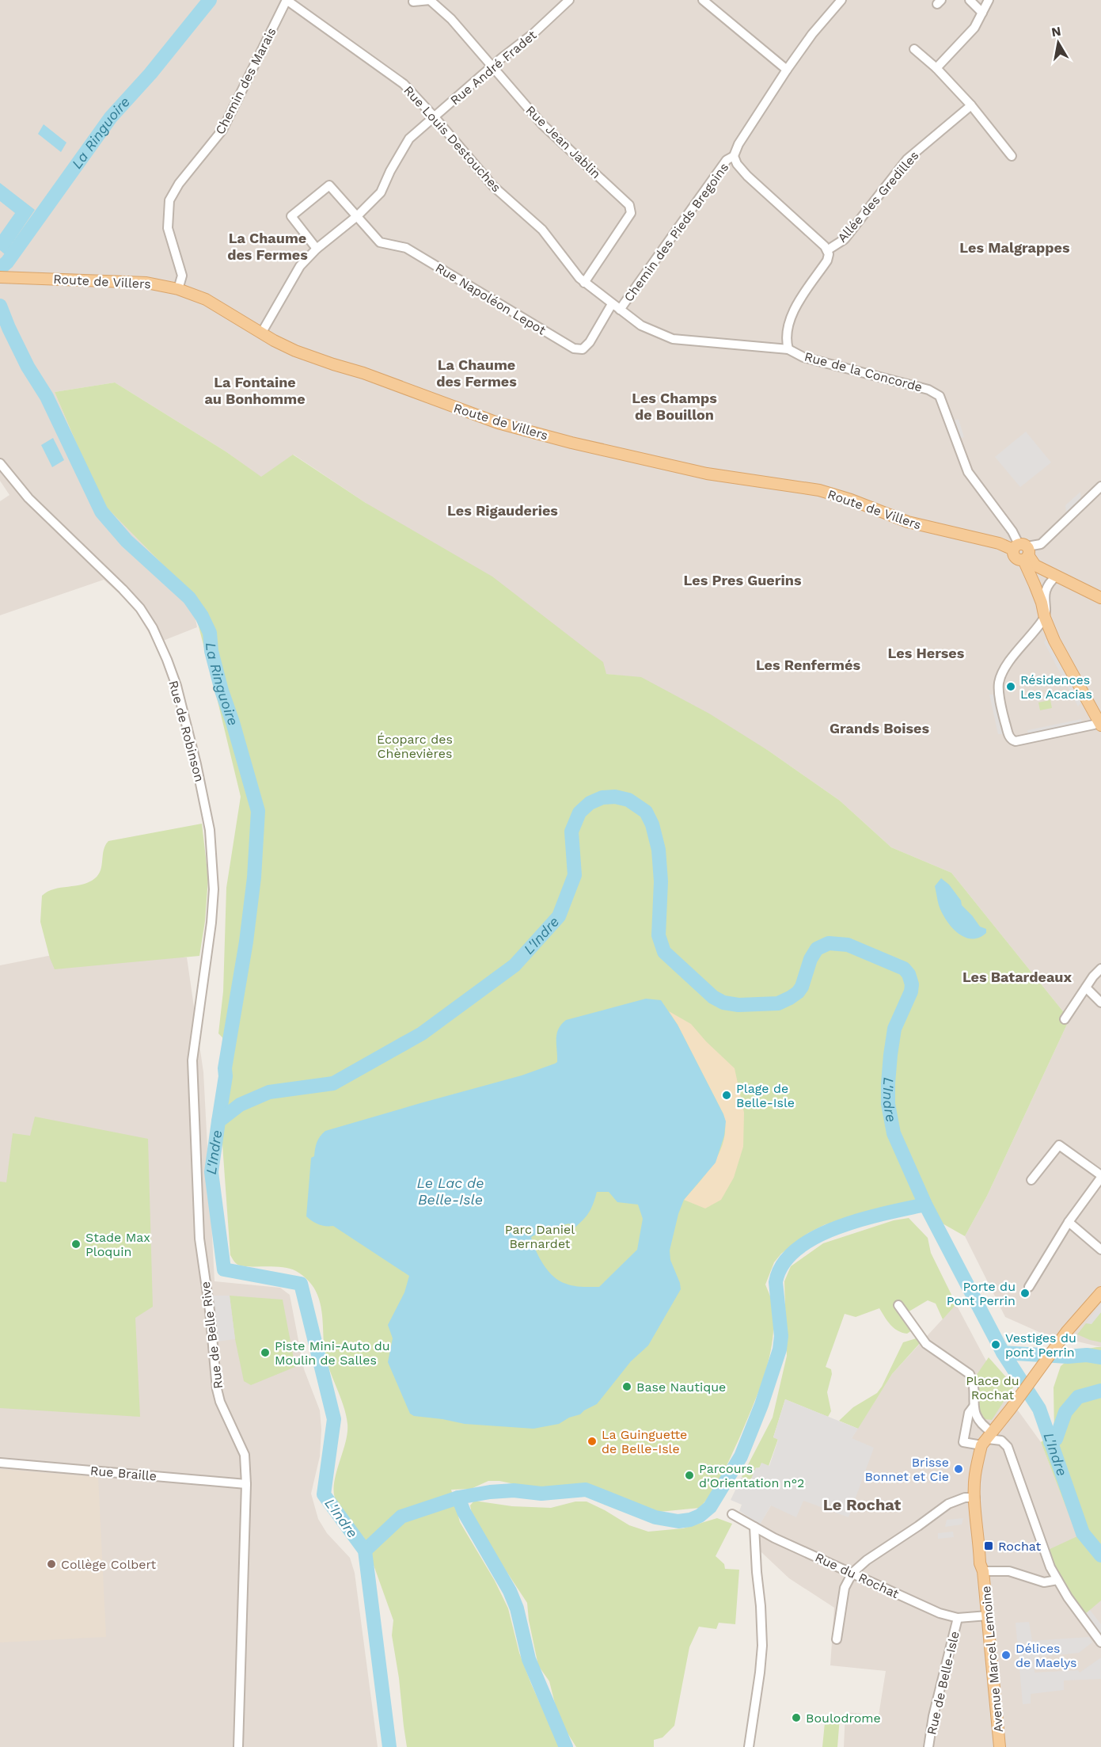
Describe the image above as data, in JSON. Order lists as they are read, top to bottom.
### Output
{
  "streets": {
    "main road": ["Route de Villers", "Avenue Marcel Lemoine"],
    "street": [
      "Rue André Fradet",
      "Chemin des Marais",
      "Rue Louis Destouches",
      "Rue Jean Jablin",
      "Allée des Gredilles",
      "Chemin des Pieds Bregoins",
      "Rue Napoléon Lepot",
      "Rue de la Concorde",
      "Rue de Robinson",
      "Rue de Belle Rive",
      "Rue Braille",
      "Rue du Rochat",
      "Rue de Belle-Isle"
    ]
  },
  "crossings": [
    ["Rue André Fradet", "Rue Louis Destouches"],
    ["Rue André Fradet", "Rue Jean Jablin"],
    ["Rue André Fradet", "Route de Villers"],
    ["Rue André Fradet", "Rue Napoléon Lepot"],
    ["Chemin des Marais", "Rue Louis Destouches"],
    ["Chemin des Marais", "Route de Villers"],
    ["Rue Louis Destouches", "Rue Jean Jablin"],
    ["Rue Louis Destouches", "Chemin des Pieds Bregoins"],
    ["Rue Louis Destouches", "Rue Napoléon Lepot"],
    ["Rue Louis Destouches", "Rue de la Concorde"],
    ["Route de Villers", "Rue de la Concorde"],
    ["Rue de Robinson", "Rue de Belle Rive"],
    ["Rue de Belle Rive", "Rue Braille"],
    ["Rue du Rochat", "Avenue Marcel Lemoine"],
    ["Rue du Rochat", "Rue de Belle-Isle"]
  ],
  "districts": [
    "La Chaume des Fermes",
    "Les Malgrappes",
    "La Chaume des Fermes",
    "La Fontaine au Bonhomme",
    "Les Champs de Bouillon",
    "Les Rigauderies",
    "Les Pres Guerins",
    "Les Herses",
    "Les Renfermés",
    "Grands Boises",
    "Les Batardeaux",
    "Le Rochat"
  ],
  "water": ["La Ringuoire", "L'Indre", "Le Lac de Belle-Isle"],
  "parks": ["Écoparc des Chènevières", "Parc Daniel Bernardet", "Place du Rochat"],
  "places": {
    "other": [
      "Résidences Les Acacias",
      "Plage de Belle-Isle",
      "Stade Max Ploquin",
      "Porte du Pont Perrin",
      "Vestiges du pont Perrin",
      "Piste Mini-Auto du Moulin de Salles",
      "Base Nautique",
      "La Guinguette de Belle-Isle",
      "Brisse Bonnet et Cie",
      "Parcours d'Orientation n°2",
      "Collège Colbert",
      "Délices de Maelys",
      "Boulodrome"
    ],
    "transit": ["Rochat"]
  },
  "north": "top"
}
